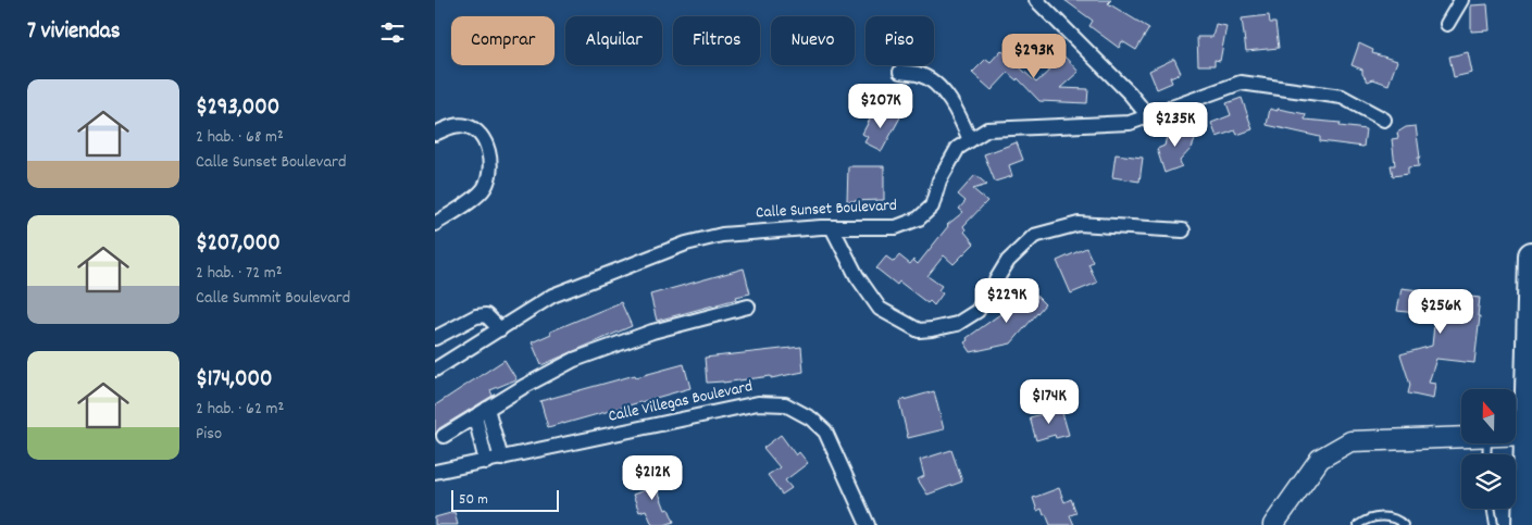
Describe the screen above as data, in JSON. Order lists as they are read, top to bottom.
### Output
{
  "streets": {
    "street": ["Calle Sunset Boulevard", "Calle Villegas Boulevard"]
  },
  "scale_bar": "50 m",
  "north": "top",
  "page": {
    "heading": "7 viviendas",
    "chip": [
      "Comprar",
      "Alquilar",
      "Filtros",
      "Nuevo",
      "Piso"
    ],
    "price": [
      "$293K",
      "$207K",
      "$235K",
      "$229K",
      "$256K",
      "$174K",
      "$212K"
    ],
    "list": [
      {
        "name": "$293,000",
        "note": "2 hab. · 68 m² · Calle Sunset Boulevard"
      },
      {
        "name": "$207,000",
        "note": "2 hab. · 72 m² · Calle Summit Boulevard"
      },
      {
        "name": "$174,000",
        "note": "2 hab. · 62 m² · Piso"
      }
    ],
    "scale": "50 m"
  }
}
